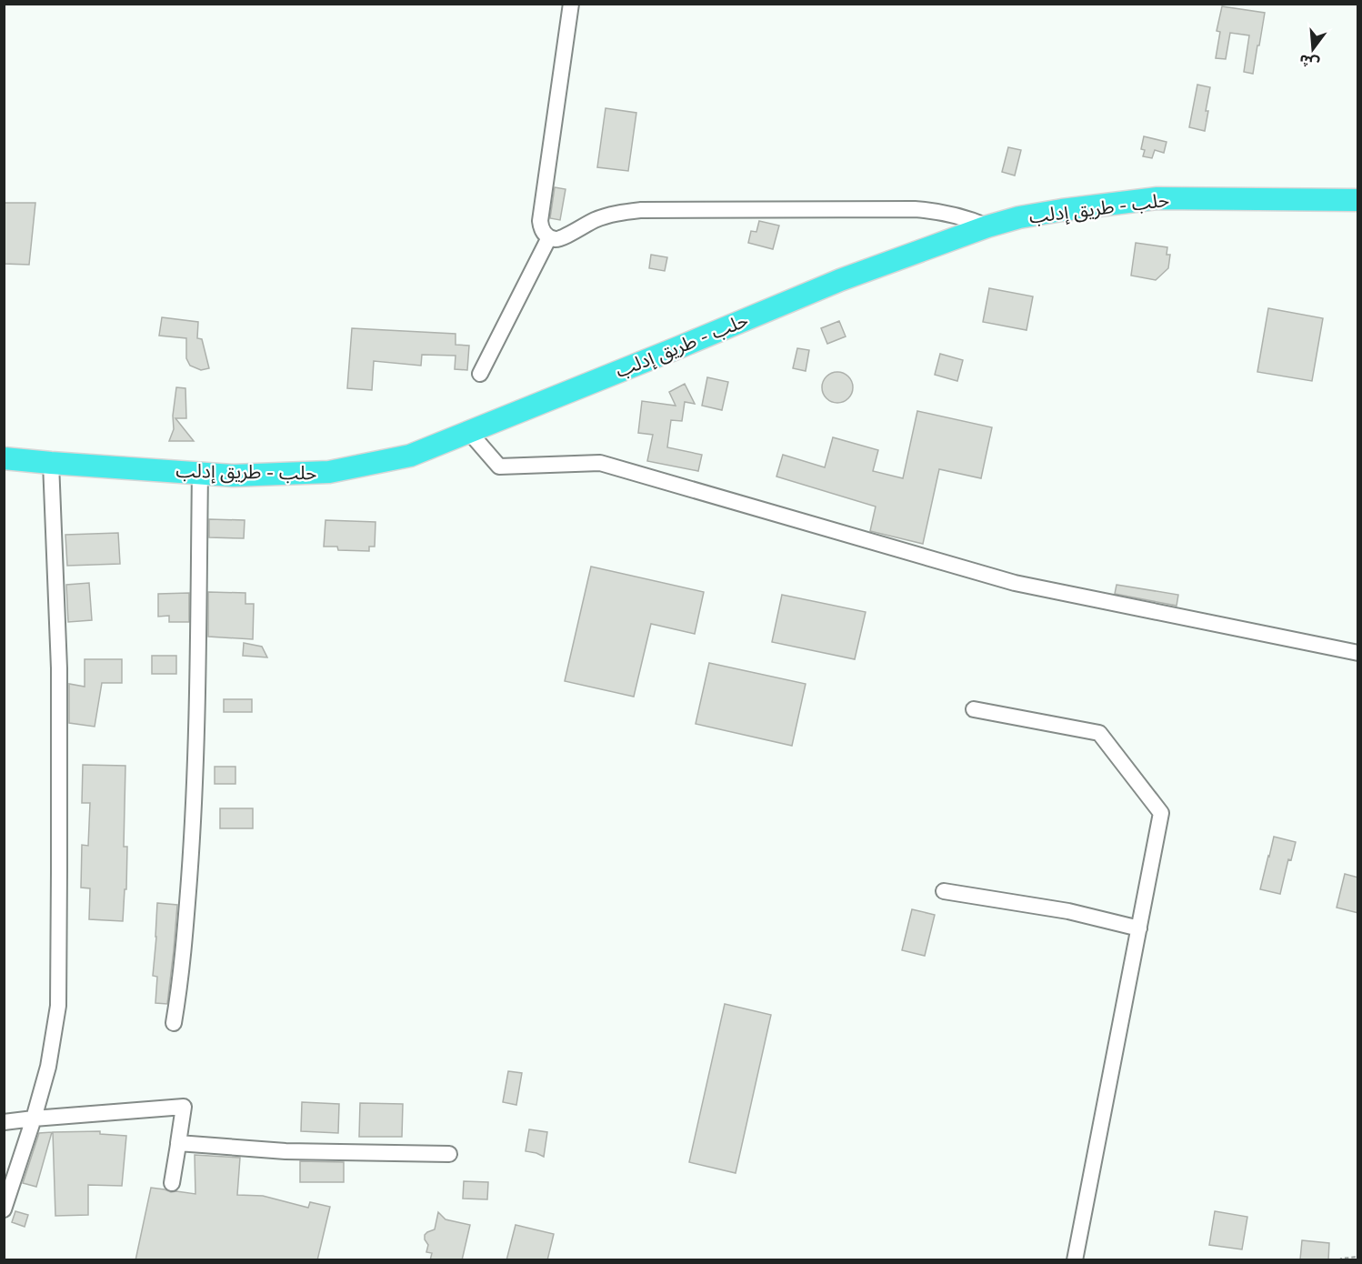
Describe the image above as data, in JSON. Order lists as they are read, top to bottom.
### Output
{
  "streets": {
    "highway": ["حلب - طريق إدلب"]
  },
  "north": "bottom"
}
